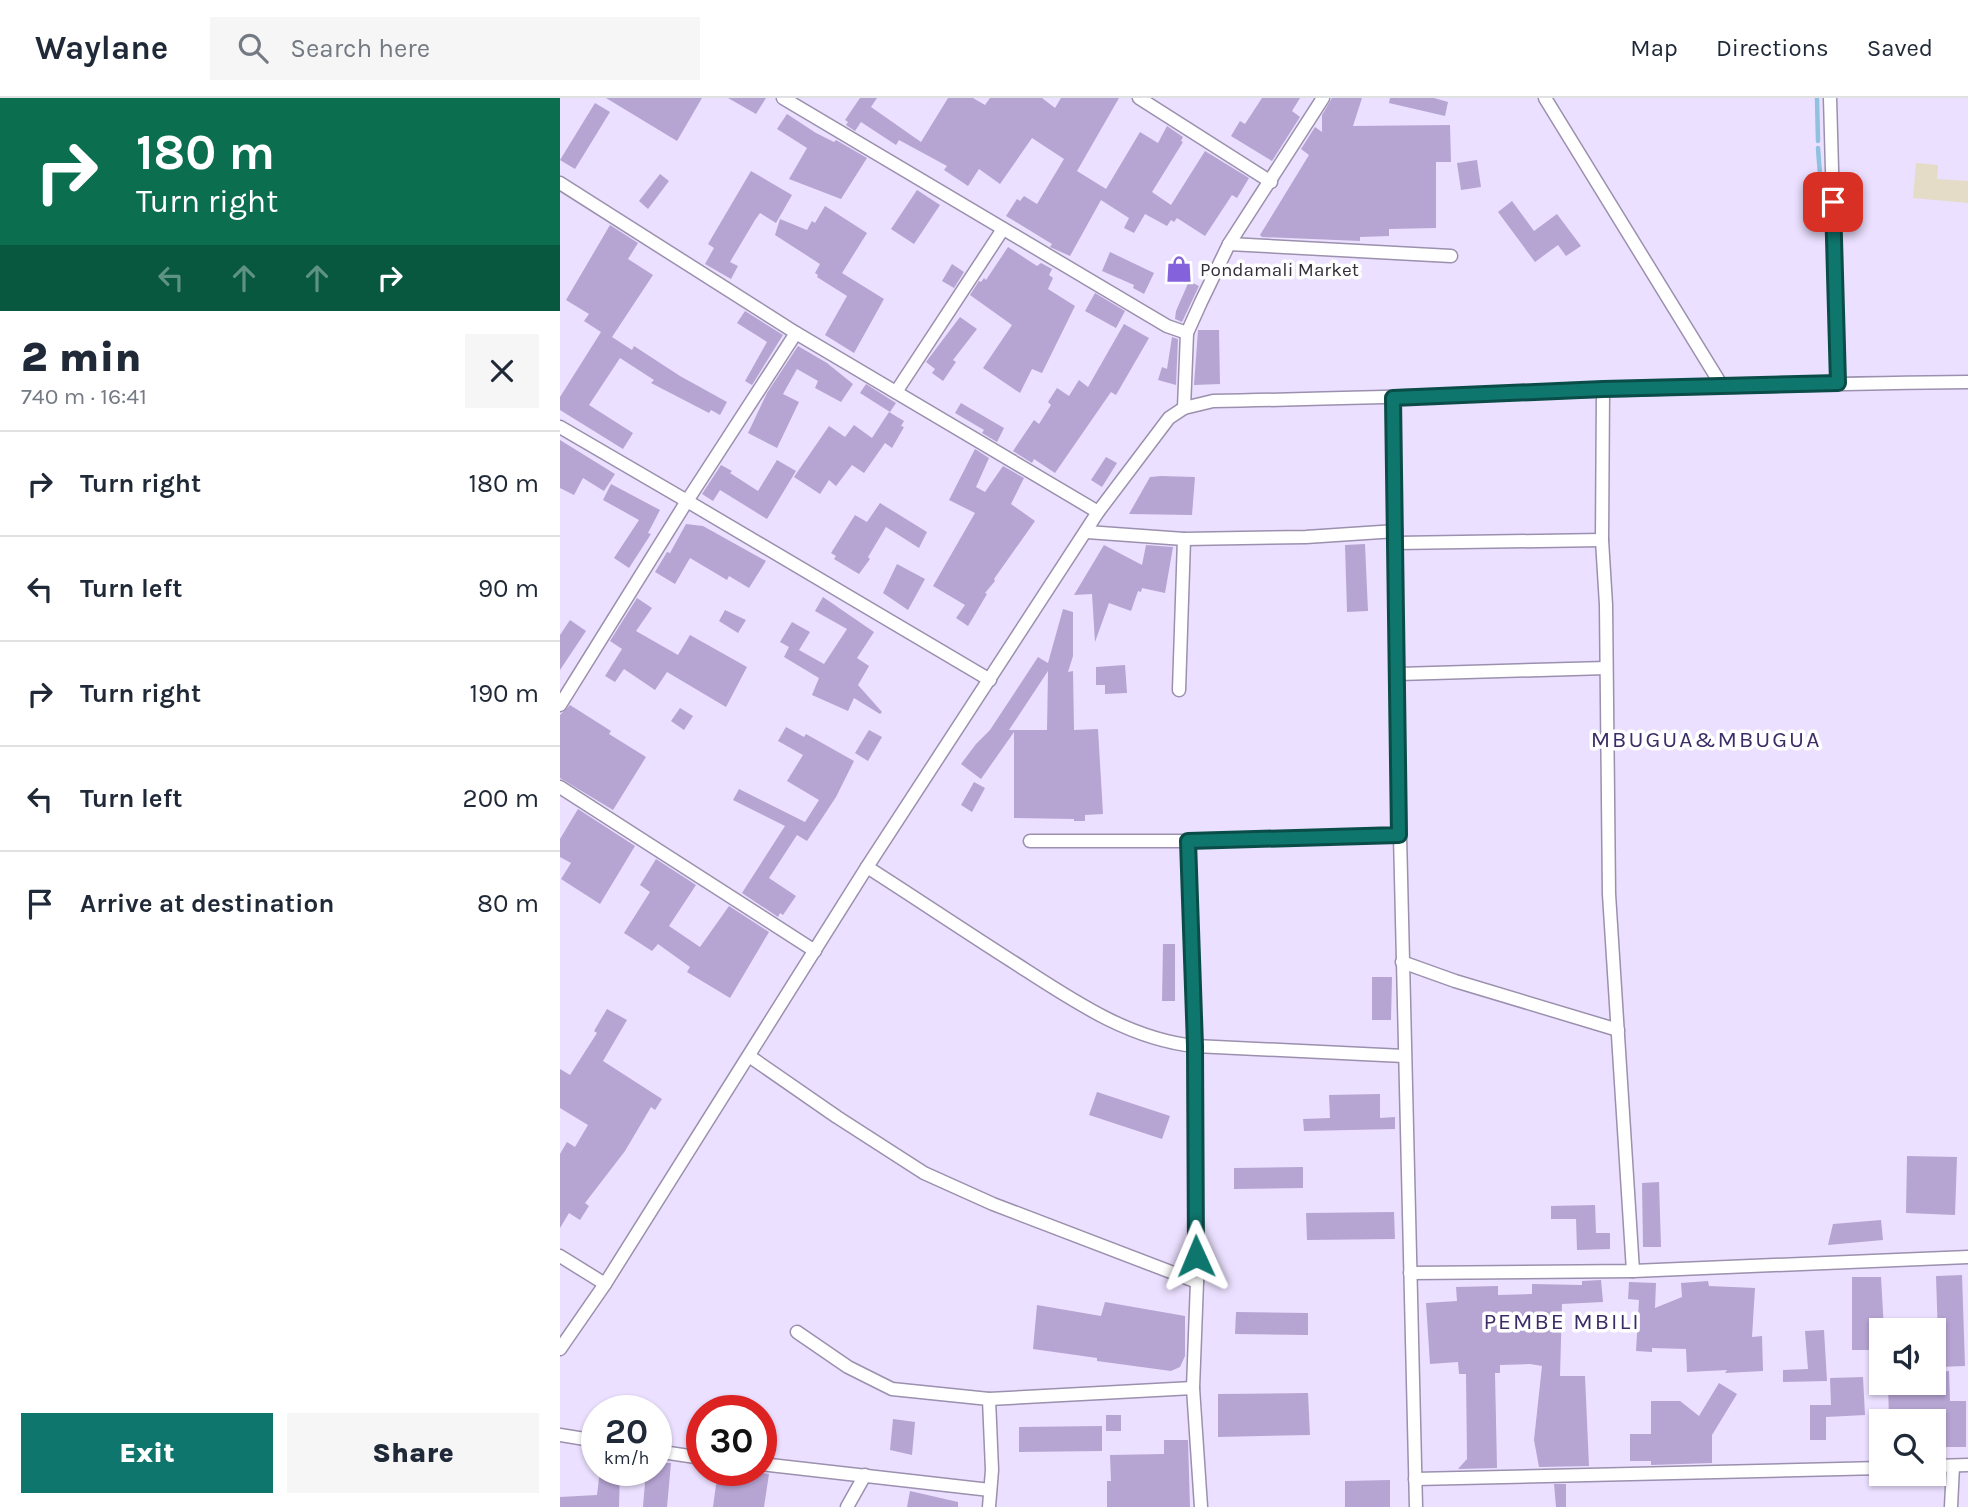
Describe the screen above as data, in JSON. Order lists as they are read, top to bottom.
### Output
{
  "districts": ["MBUGUA&MBUGUA", "PEMBE MBILI"],
  "places": {
    "shop": ["Pondamali Market"]
  },
  "page": {
    "header": "Waylane",
    "search": "Search here",
    "nav": ["Map", "Directions", "Saved"],
    "turn": ["180 m", "Turn right"],
    "heading": ["2 min", "740 m · 16:41"],
    "list": [
      {
        "name": "Turn right",
        "value": "180 m"
      },
      {
        "name": "Turn left",
        "value": "90 m"
      },
      {
        "name": "Turn right",
        "value": "190 m"
      },
      {
        "name": "Turn left",
        "value": "200 m"
      },
      {
        "name": "Arrive at destination",
        "value": "80 m"
      }
    ],
    "speed": "20 km/h",
    "limit": "30",
    "buttons": ["Exit", "Share"]
  }
}
